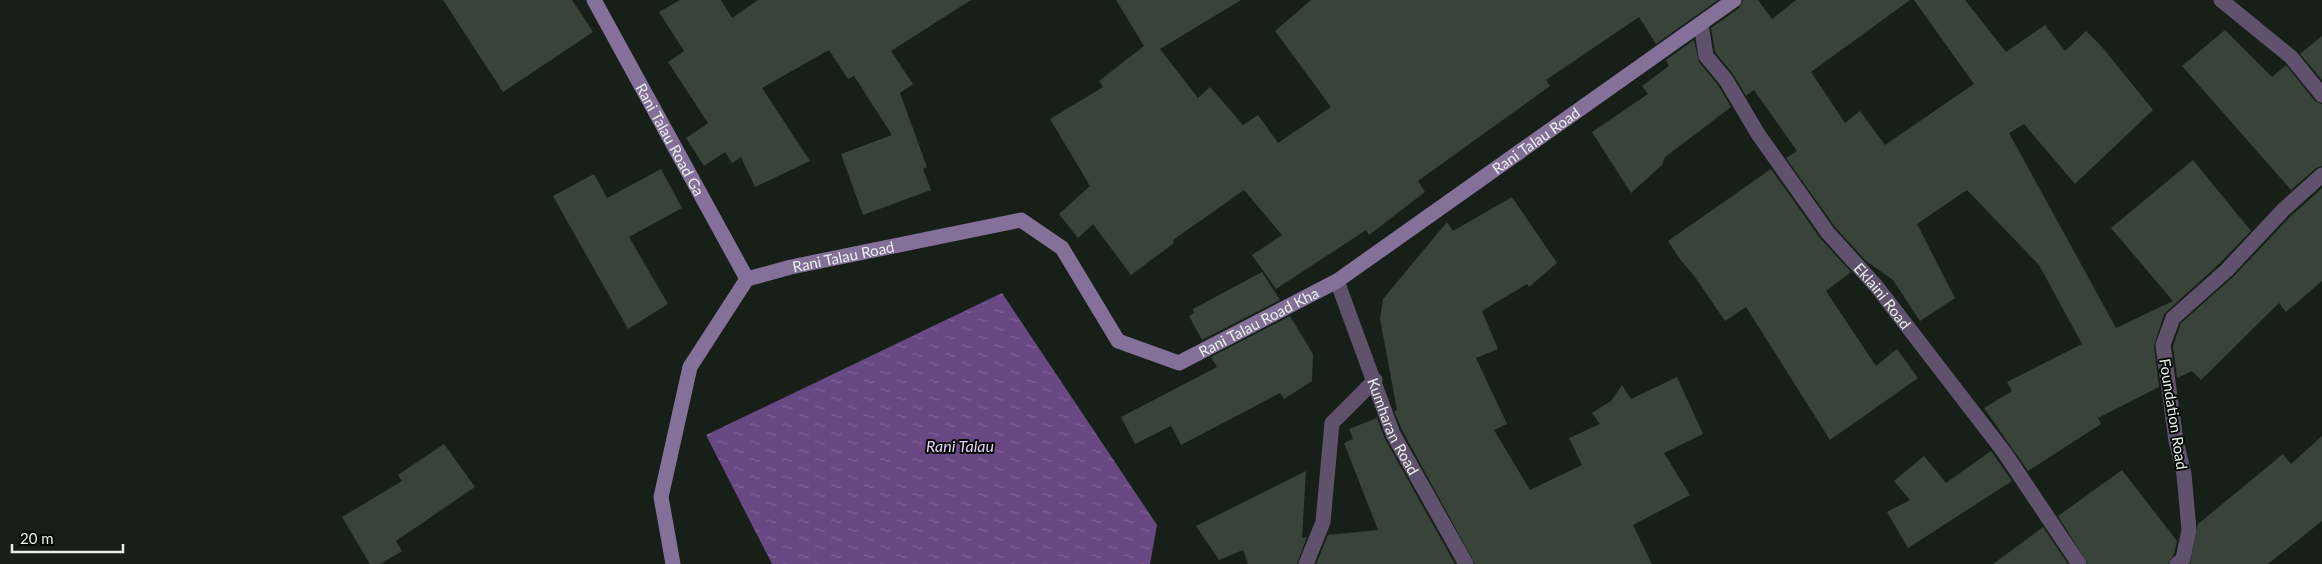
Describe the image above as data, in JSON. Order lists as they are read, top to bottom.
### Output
{
  "streets": {
    "main road": ["Rani Talau Road Ga", "Rani Talau Road", "Rani Talau Road Kha"],
    "street": ["Eklaini Road", "Foundation Road", "Kumharan Road"]
  },
  "crossings": [
    ["Rani Talau Road Ga", "Rani Talau Road"],
    ["Rani Talau Road", "Eklaini Road"],
    ["Rani Talau Road", "Rani Talau Road Kha"],
    ["Rani Talau Road", "Kumharan Road"],
    ["Rani Talau Road Kha", "Kumharan Road"]
  ],
  "water": ["Rani Talau"],
  "scale_bar": "20 m"
}
